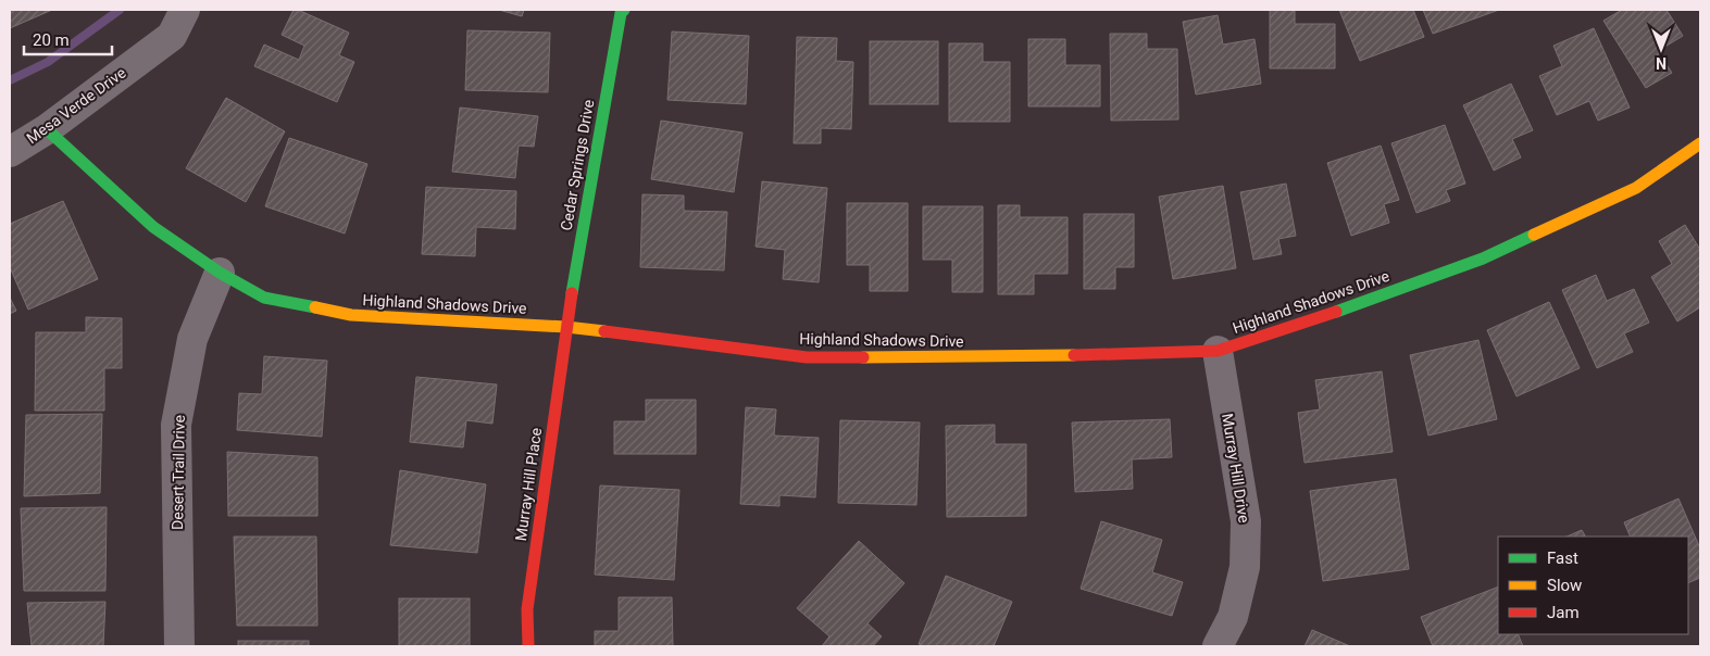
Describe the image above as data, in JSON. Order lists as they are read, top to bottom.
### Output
{
  "streets": {
    "street": [
      "Mesa Verde Drive",
      "Cedar Springs Drive",
      "Highland Shadows Drive",
      "Murray Hill Drive",
      "Desert Trail Drive",
      "Murray Hill Place"
    ]
  },
  "crossings": [
    ["Mesa Verde Drive", "Highland Shadows Drive"],
    ["Cedar Springs Drive", "Highland Shadows Drive"],
    ["Cedar Springs Drive", "Murray Hill Place"],
    ["Highland Shadows Drive", "Murray Hill Drive"],
    ["Highland Shadows Drive", "Desert Trail Drive"],
    ["Highland Shadows Drive", "Murray Hill Place"]
  ],
  "legend": ["Fast", "Slow", "Jam"],
  "scale_bar": "20 m",
  "north": "bottom"
}
